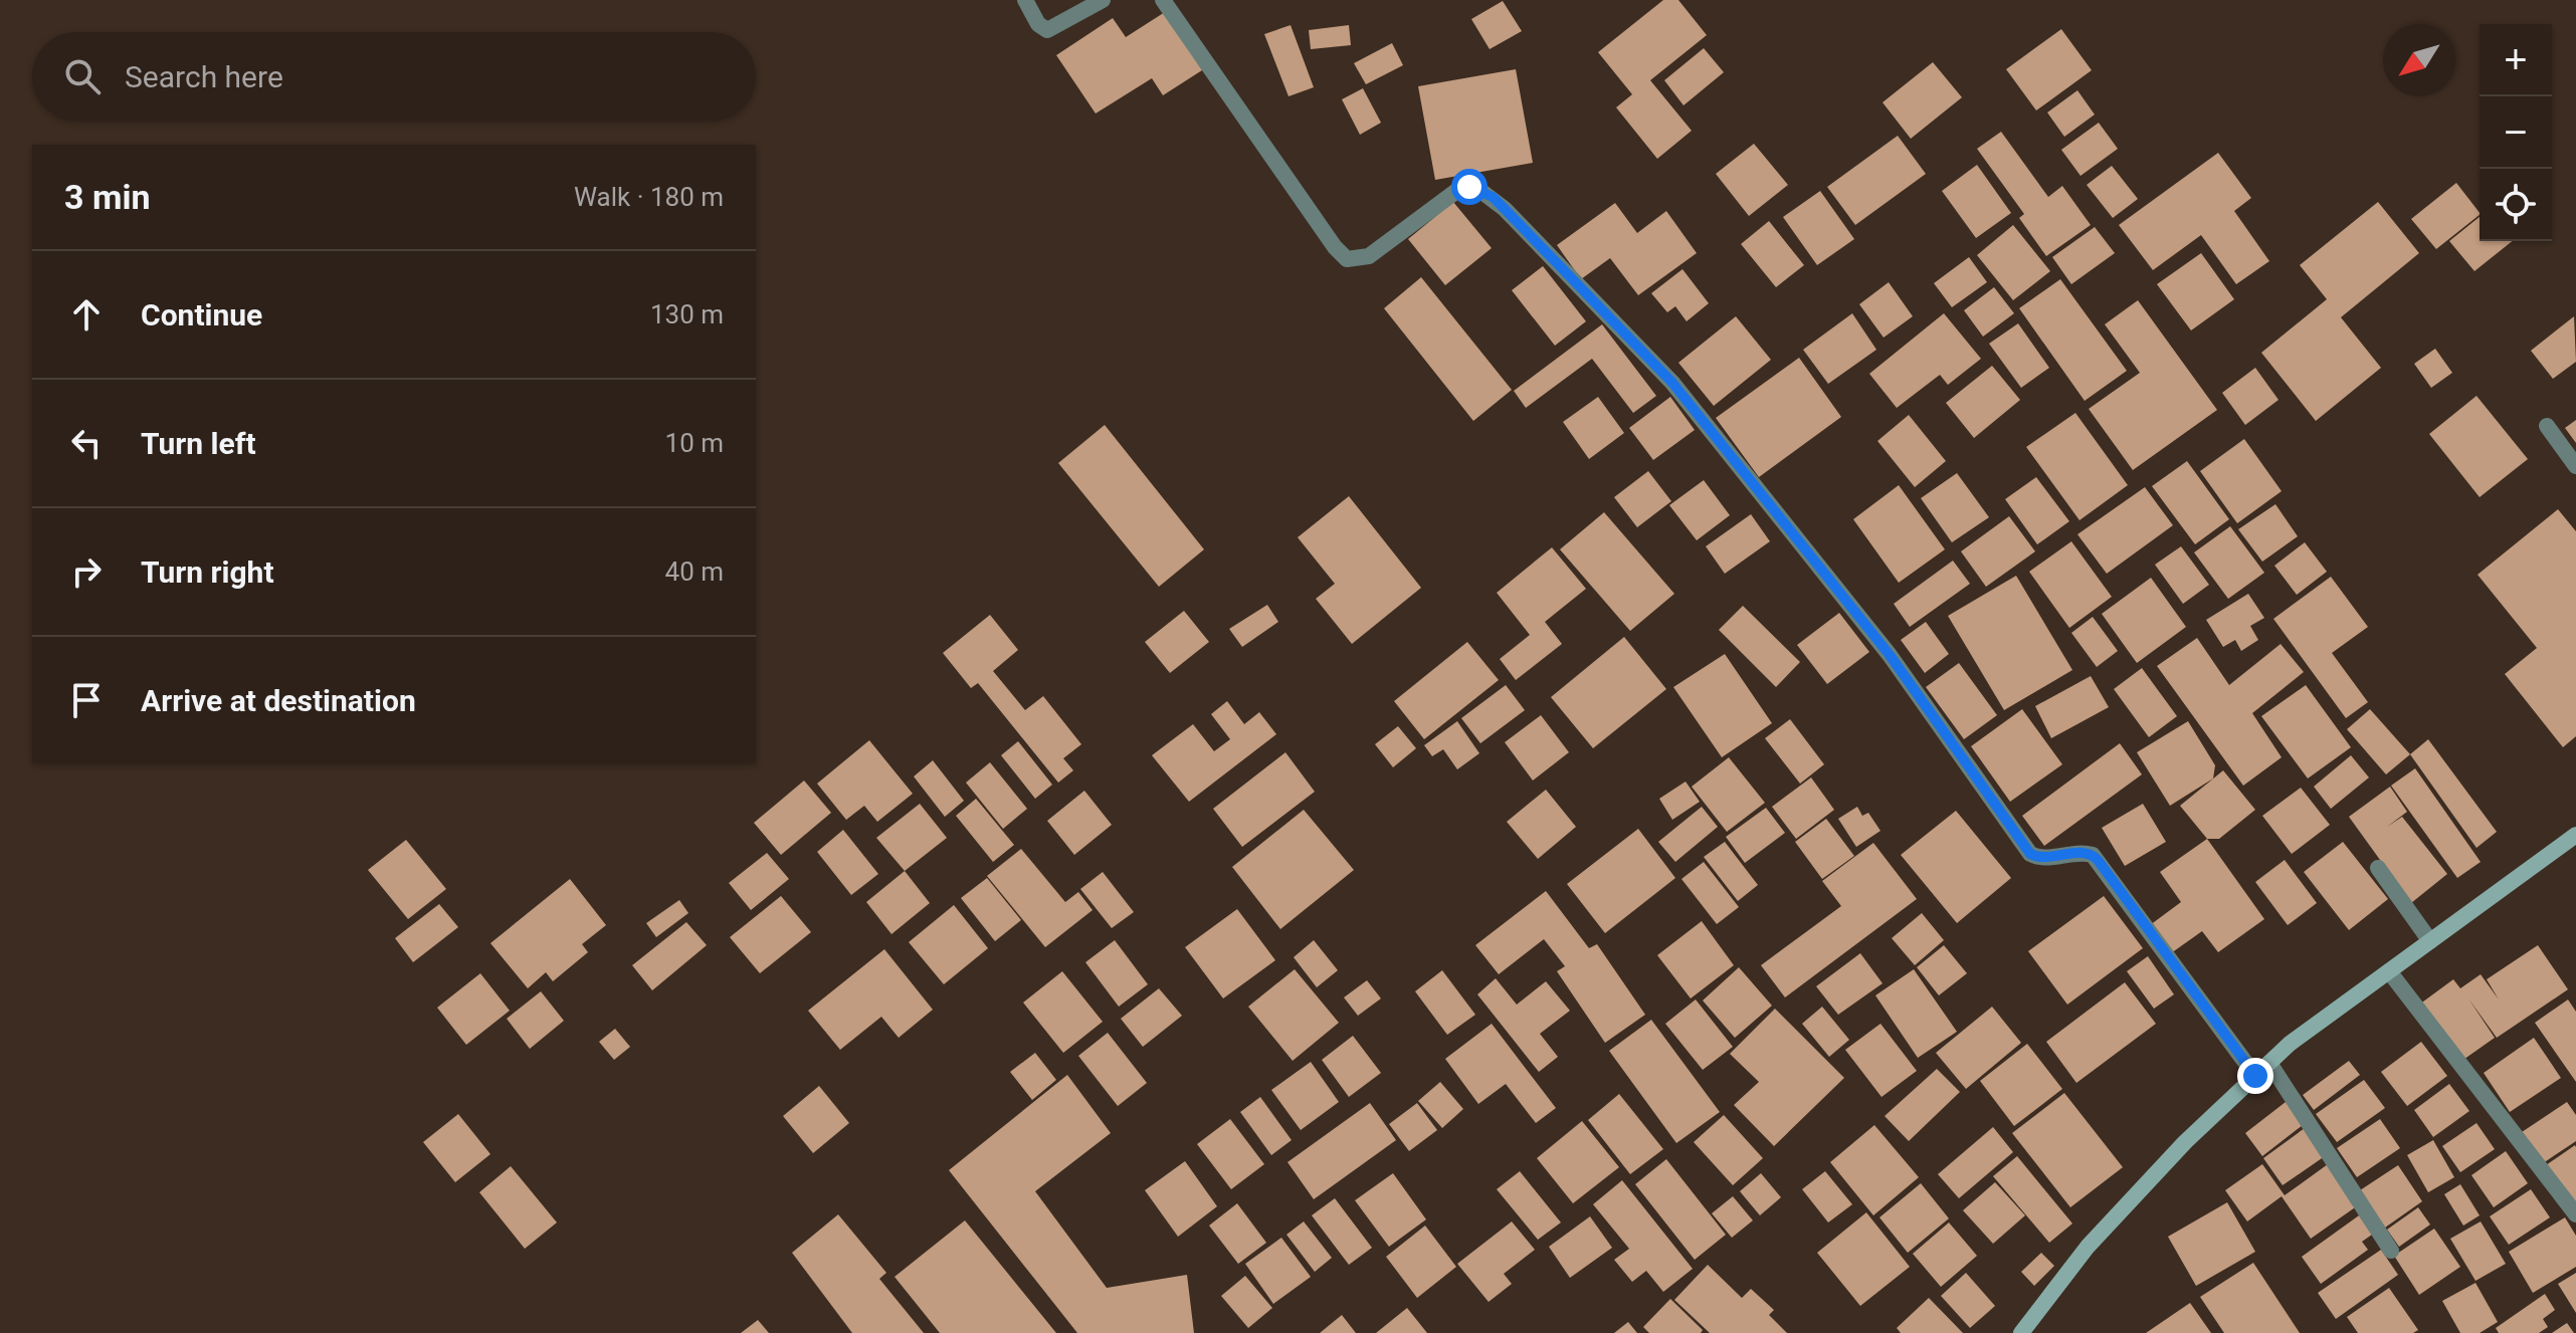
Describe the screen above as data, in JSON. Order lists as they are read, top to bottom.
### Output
{
  "north": "bottom left",
  "page": {
    "map_buttons": ["+", "−"],
    "search": "Search here",
    "heading": ["3 min", "Walk · 180 m"],
    "list": [
      ["Continue", "130 m"],
      ["Turn left", "10 m"],
      ["Turn right", "40 m"],
      "Arrive at destination"
    ]
  }
}
